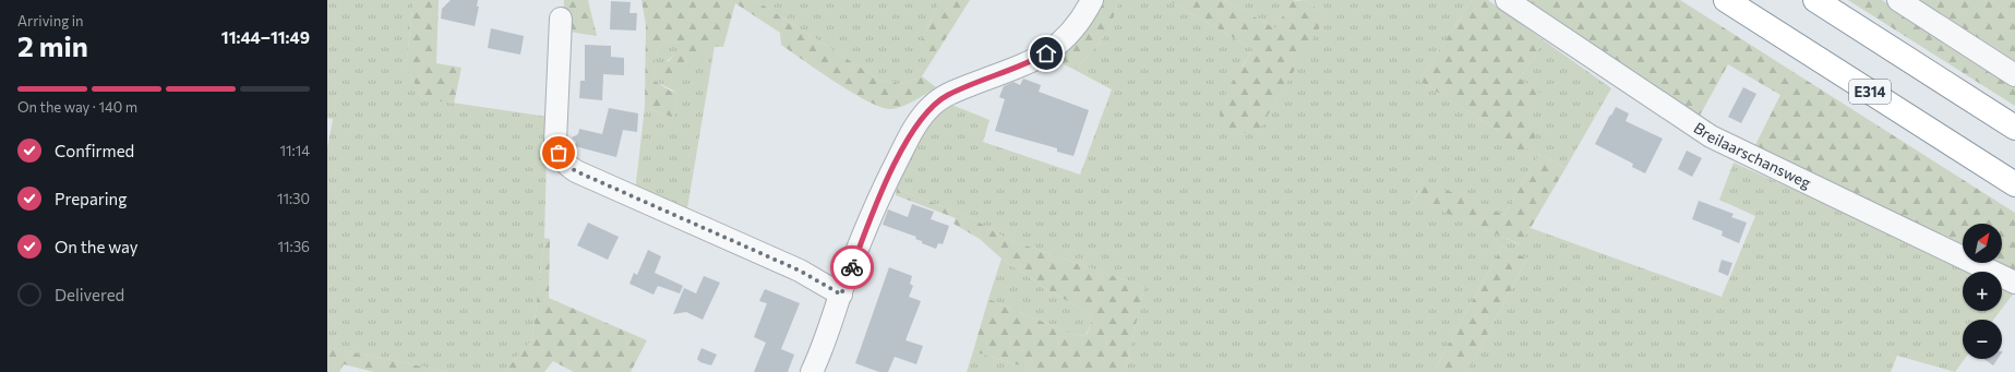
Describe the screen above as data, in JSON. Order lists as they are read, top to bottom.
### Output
{
  "streets": {
    "highway": ["E314"],
    "street": ["Breilaarschansweg"]
  },
  "north": "top right",
  "page": {
    "heading": ["2 min", "Arriving in", "11:44–11:49"],
    "bar": "On the way · 140 m",
    "list": [
      ["Confirmed", "11:14"],
      ["Preparing", "11:30"],
      ["On the way", "11:36"],
      "Delivered"
    ],
    "map_buttons": ["+", "−"]
  }
}
